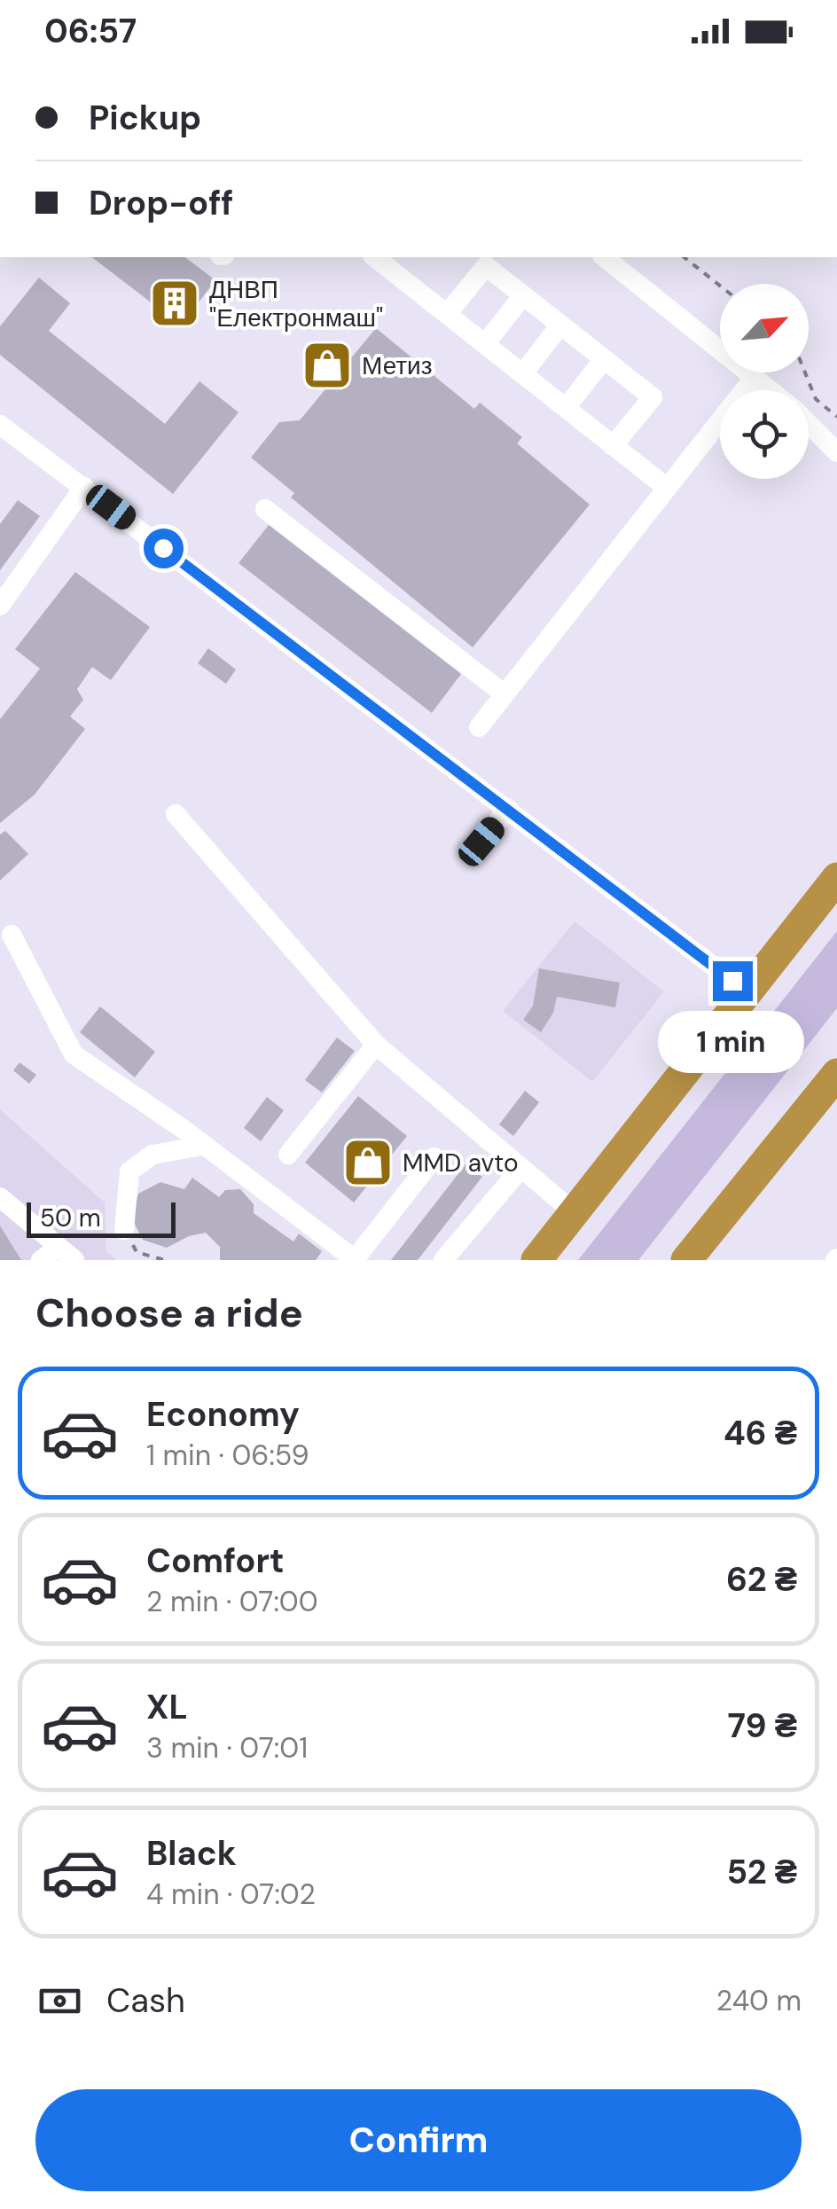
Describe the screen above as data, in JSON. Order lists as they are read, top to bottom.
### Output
{
  "places": {
    "building": ["ДНВП \"Електронмаш\""],
    "shop": ["Метиз", "MMD avto"]
  },
  "scale_bar": "50 m",
  "north": "top right",
  "page": {
    "status": "06:57",
    "banner": ["Pickup", "Drop-off"],
    "bubble": "1 min",
    "scale": "50 m",
    "heading": "Choose a ride",
    "list": [
      {
        "name": "Economy",
        "note": "1 min · 06:59",
        "value": "46 ₴"
      },
      {
        "name": "Comfort",
        "note": "2 min · 07:00",
        "value": "62 ₴"
      },
      {
        "name": "XL",
        "note": "3 min · 07:01",
        "value": "79 ₴"
      },
      {
        "name": "Black",
        "note": "4 min · 07:02",
        "value": "52 ₴"
      }
    ],
    "pay": ["Cash", "240 m"],
    "buttons": "Confirm"
  }
}
